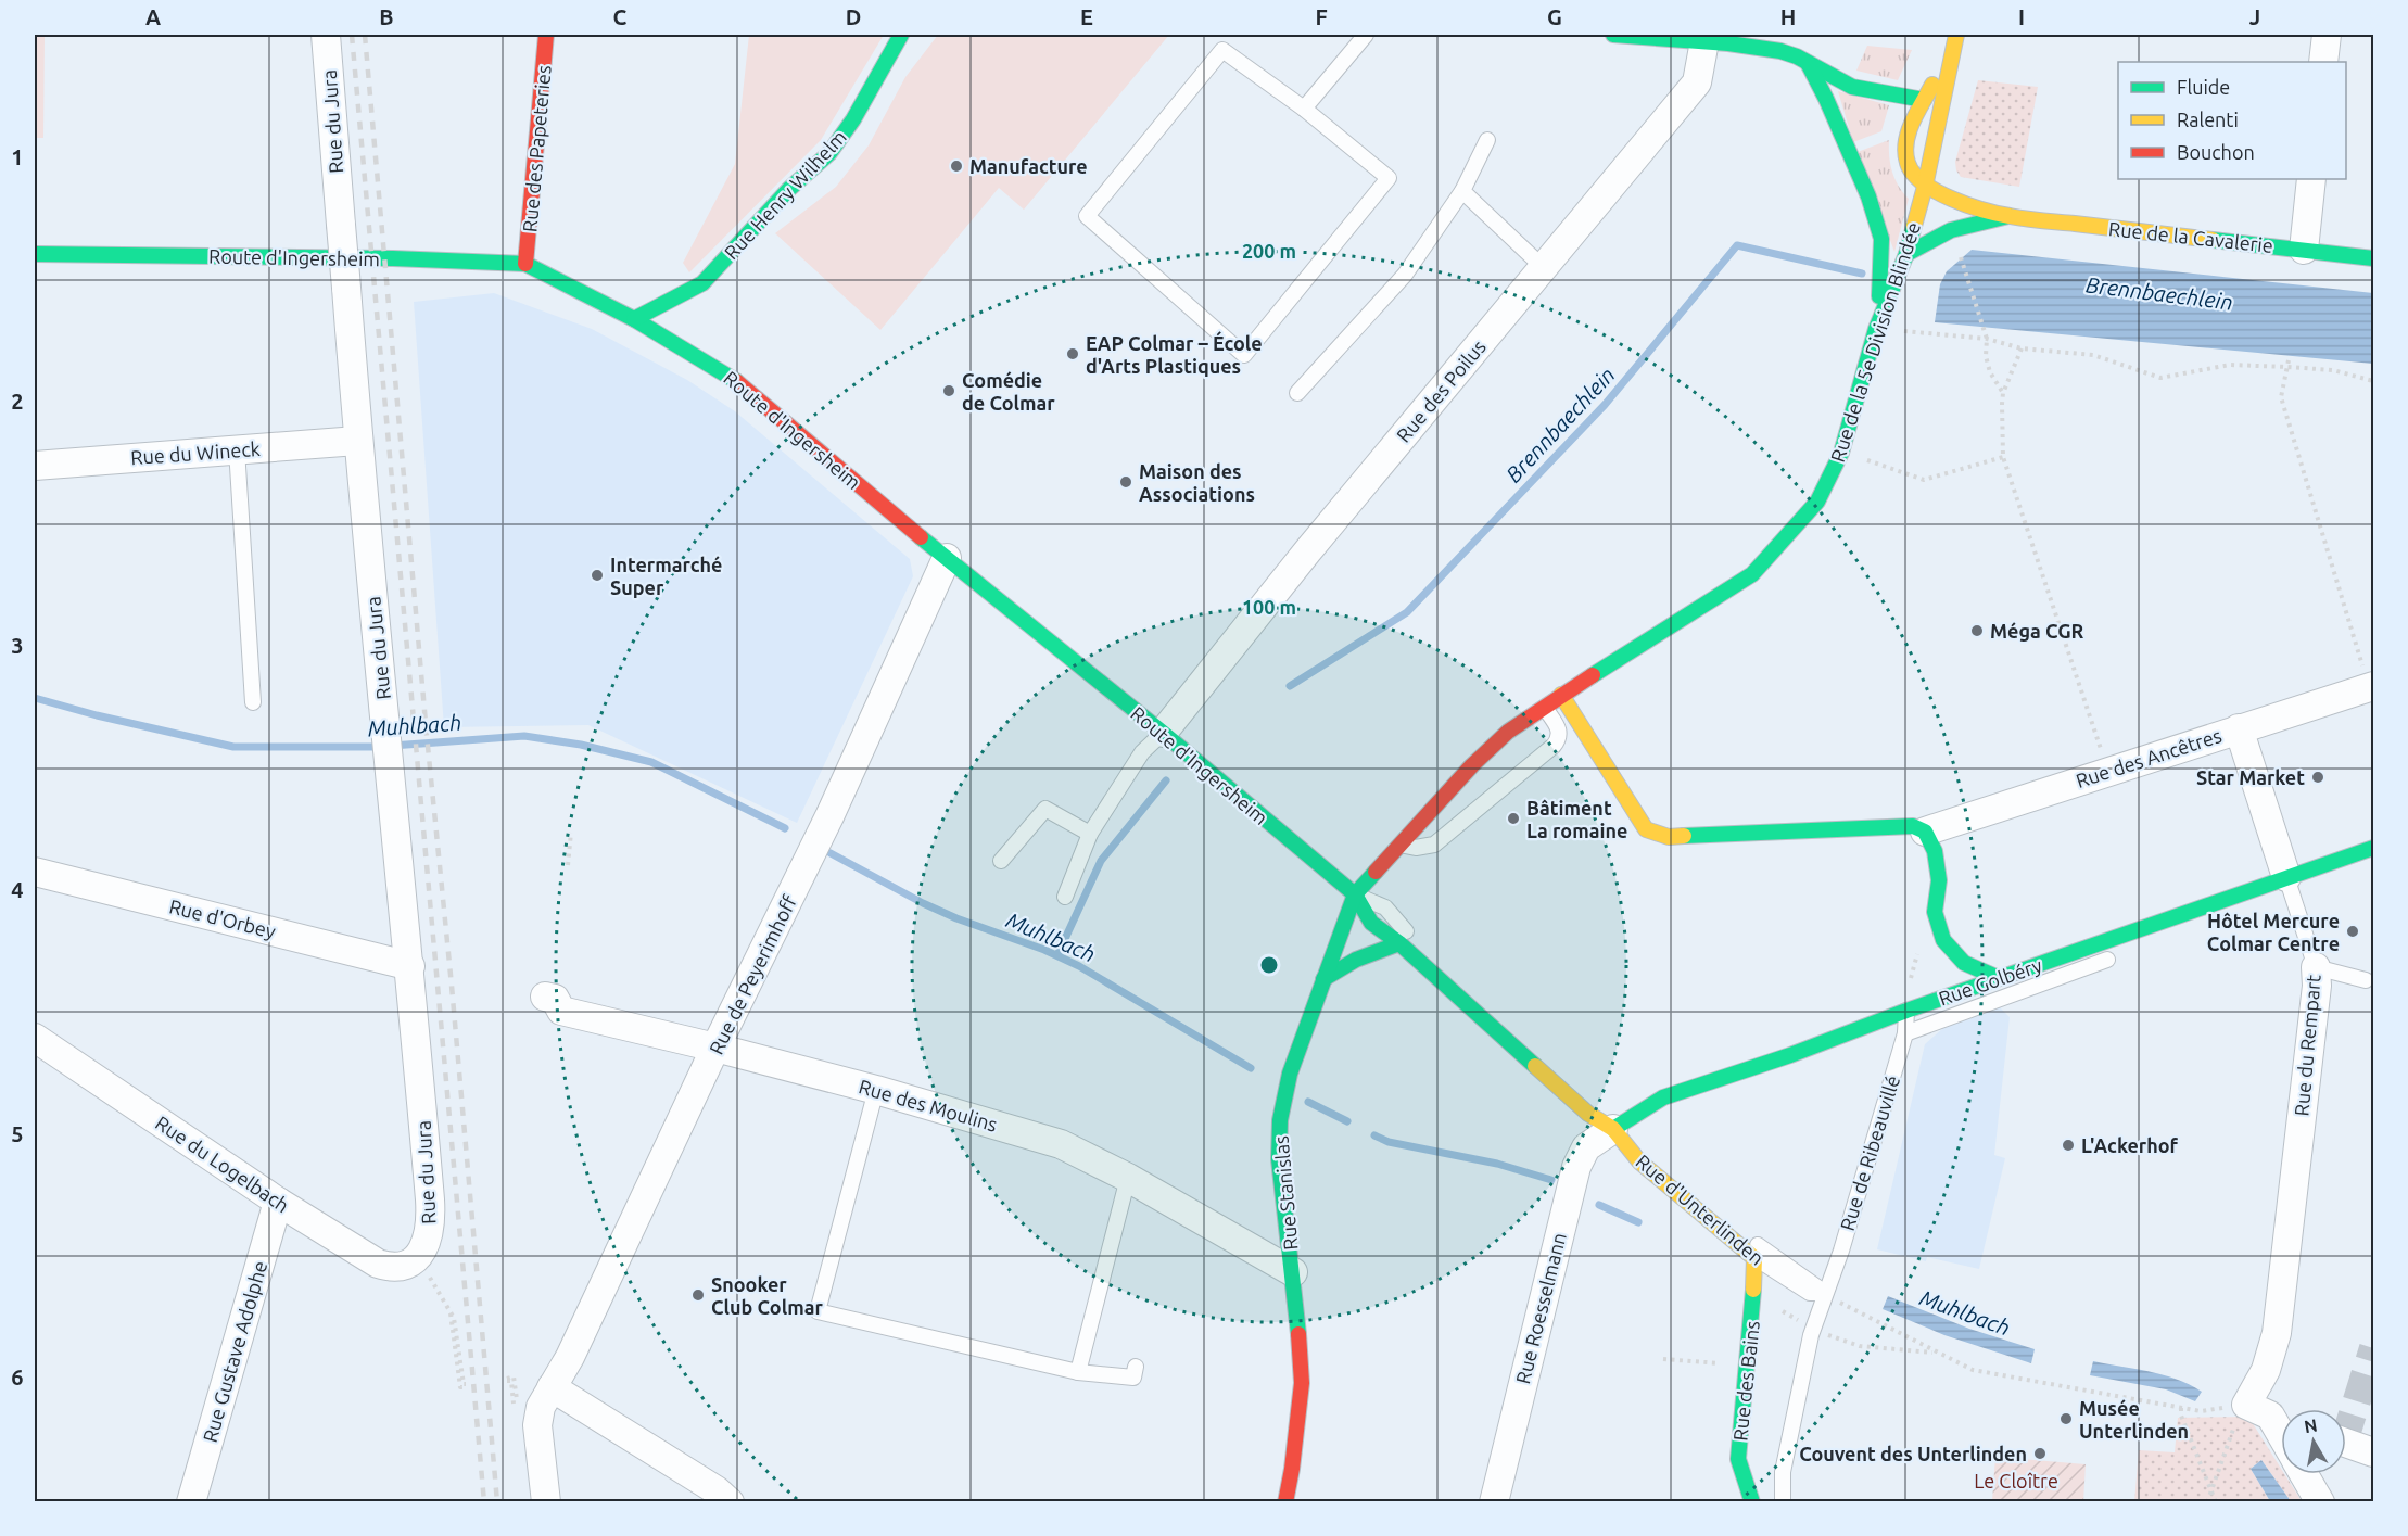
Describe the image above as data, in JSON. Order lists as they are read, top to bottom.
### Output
{
  "streets": {
    "main road": [
      "Rue des Papeteries",
      "Rue Henry Wilhelm",
      "Rue de la Cavalerie",
      "Route d'Ingersheim",
      "Rue de la 5e Division Blindée",
      "Rue Golbéry",
      "Rue Stanislas",
      "Rue d'Unterlinden",
      "Rue des Bains"
    ],
    "street": [
      "Rue du Jura",
      "Rue des Poilus",
      "Rue du Wineck",
      "Rue des Ancêtres",
      "Rue d'Orbey",
      "Rue de Peyerimhoff",
      "Rue du Rempart",
      "Rue des Moulins",
      "Rue du Logelbach",
      "Rue Roesselmann",
      "Rue Gustave Adolphe"
    ],
    "lane": ["Rue de Ribeauvillé"]
  },
  "crossings": [
    ["Rue du Jura", "Rue du Wineck"],
    ["Rue du Jura", "Rue d'Orbey"],
    ["Rue du Jura", "Rue du Logelbach"],
    ["Rue des Papeteries", "Route d'Ingersheim"],
    ["Rue Henry Wilhelm", "Route d'Ingersheim"],
    ["Rue de la Cavalerie", "Rue de la 5e Division Blindée"],
    ["Route d'Ingersheim", "Rue de la 5e Division Blindée"],
    ["Route d'Ingersheim", "Rue des Poilus"],
    ["Route d'Ingersheim", "Rue de Peyerimhoff"],
    ["Route d'Ingersheim", "Rue Golbéry"],
    ["Route d'Ingersheim", "Rue Stanislas"],
    ["Route d'Ingersheim", "Rue d'Unterlinden"],
    ["Route d'Ingersheim", "Rue Roesselmann"],
    ["Rue de la 5e Division Blindée", "Rue Stanislas"],
    ["Rue des Ancêtres", "Rue du Rempart"],
    ["Rue de Peyerimhoff", "Rue des Moulins"],
    ["Rue Golbéry", "Rue du Rempart"],
    ["Rue Golbéry", "Rue de Ribeauvillé"],
    ["Rue Golbéry", "Rue d'Unterlinden"],
    ["Rue Golbéry", "Rue Roesselmann"],
    ["Rue des Moulins", "Rue Stanislas"],
    ["Rue de Ribeauvillé", "Rue d'Unterlinden"],
    ["Rue du Logelbach", "Rue Gustave Adolphe"],
    ["Rue d'Unterlinden", "Rue Roesselmann"],
    ["Rue d'Unterlinden", "Rue des Bains"]
  ],
  "water": ["Brennbaechlein", "Muhlbach"],
  "parks": ["Le Cloître"],
  "places": [
    "Manufacture",
    "EAP Colmar – École d'Arts Plastiques",
    "Comédie de Colmar",
    "Maison des Associations",
    "Intermarché Super",
    "Méga CGR",
    "Star Market",
    "Bâtiment La romaine",
    "Hôtel Mercure Colmar Centre",
    "L'Ackerhof",
    "Snooker Club Colmar",
    "Musée Unterlinden",
    "Couvent des Unterlinden"
  ],
  "legend": ["Fluide", "Ralenti", "Bouchon"],
  "north": "top",
  "grid": {
    "columns": [
      "A",
      "B",
      "C",
      "D",
      "E",
      "F",
      "G",
      "H",
      "I",
      "J"
    ],
    "rows": [
      "1",
      "2",
      "3",
      "4",
      "5",
      "6"
    ]
  },
  "rings": ["200 m", "100 m"]
}
